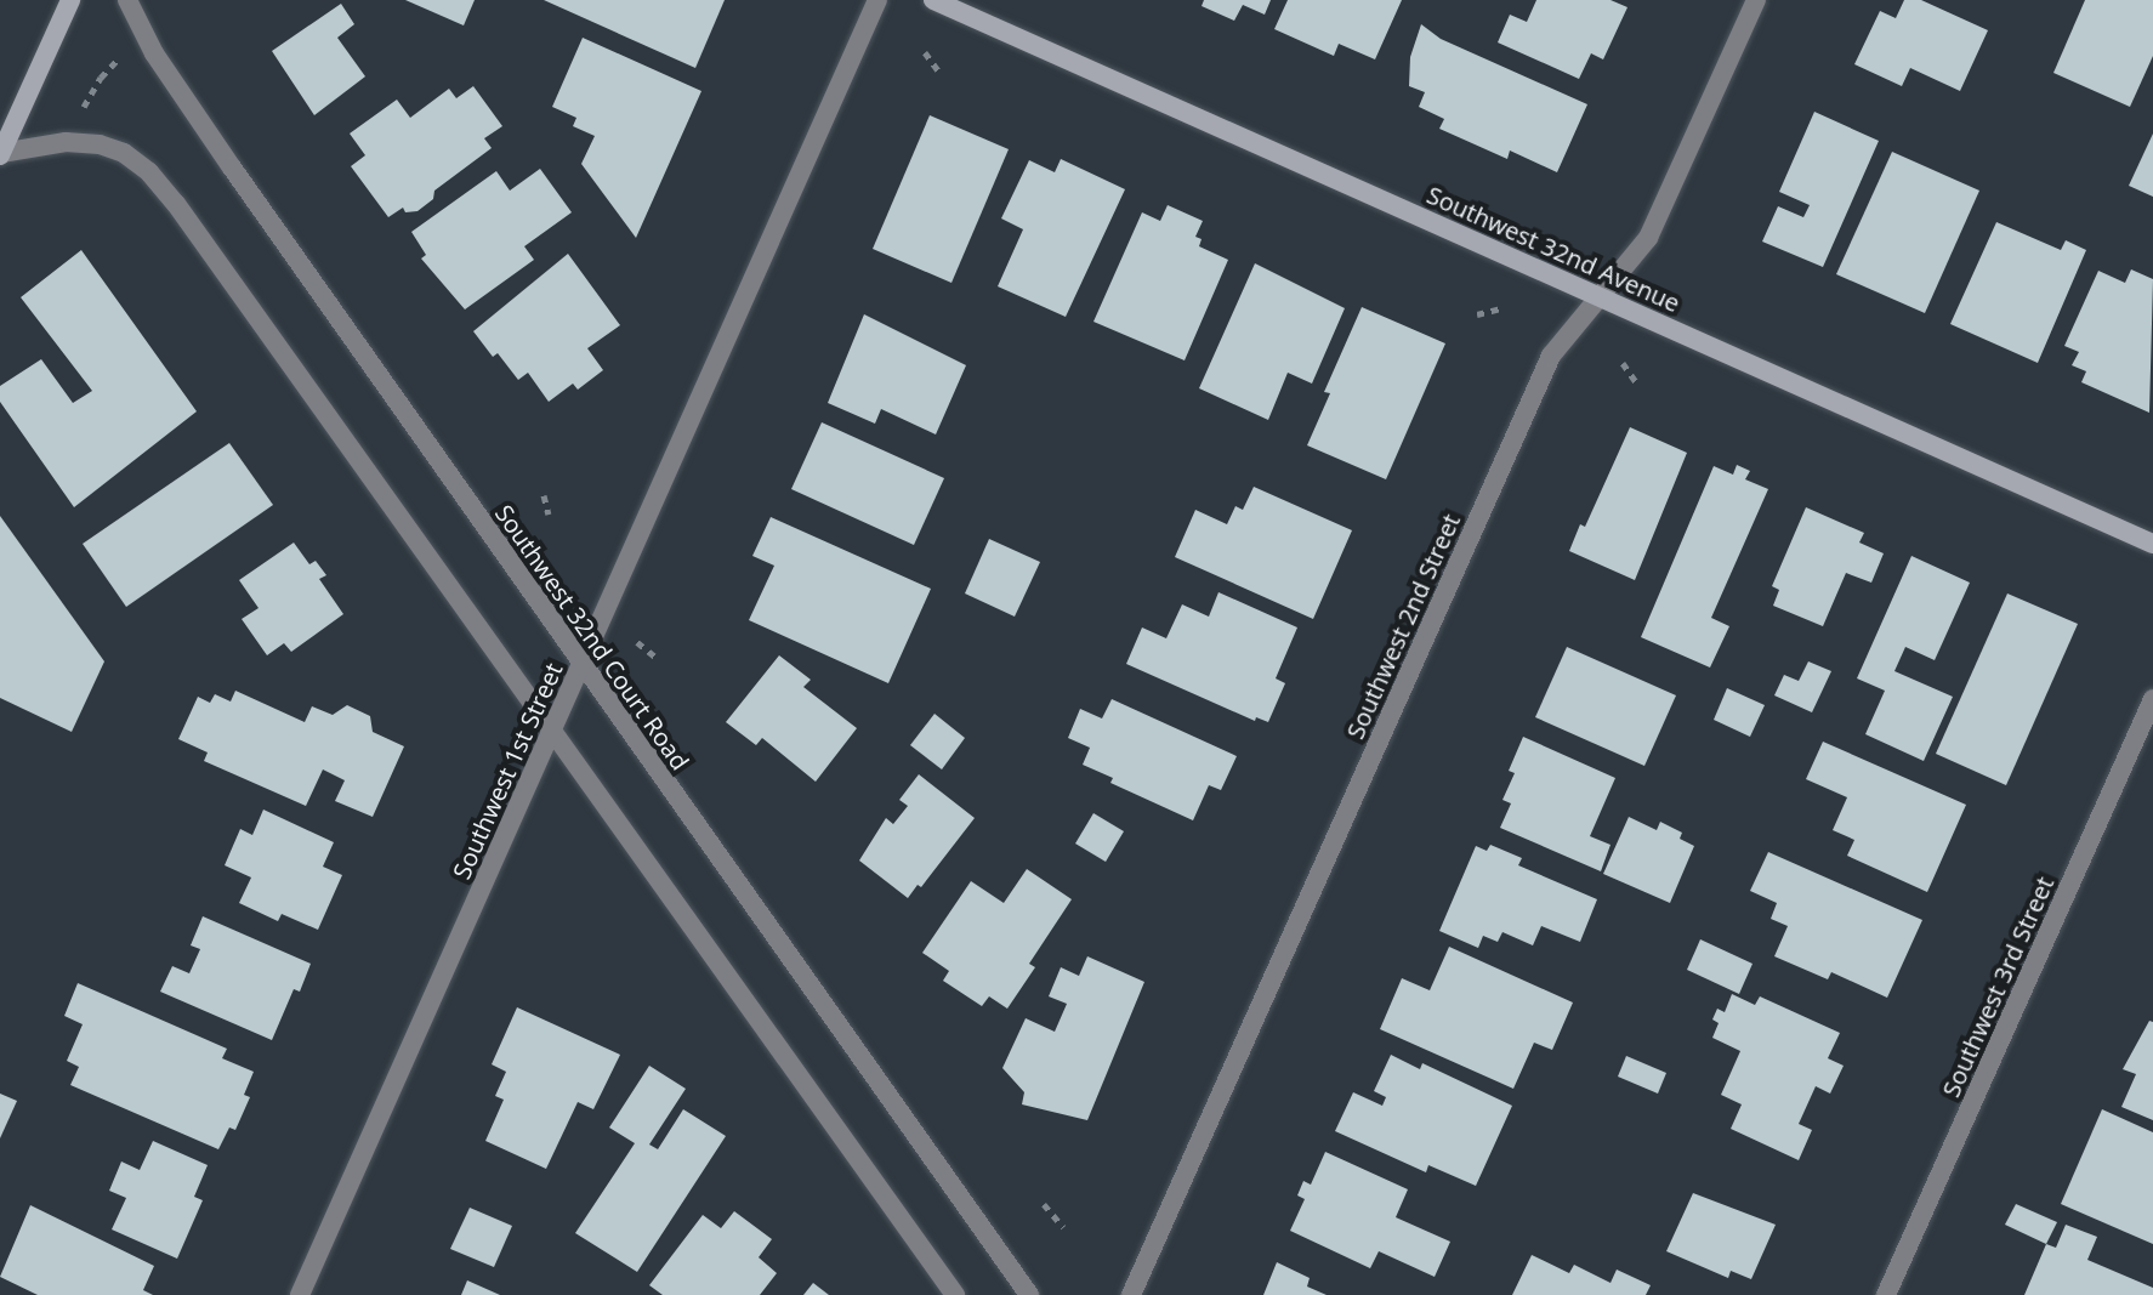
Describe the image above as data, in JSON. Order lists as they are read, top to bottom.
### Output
{
  "streets": {
    "street": [
      "Southwest 32nd Avenue",
      "Southwest 2nd Street",
      "Southwest 32nd Court Road",
      "Southwest 1st Street",
      "Southwest 3rd Street"
    ]
  },
  "crossings": [
    ["Southwest 32nd Avenue", "Southwest 2nd Street"],
    ["Southwest 32nd Court Road", "Southwest 1st Street"]
  ]
}
